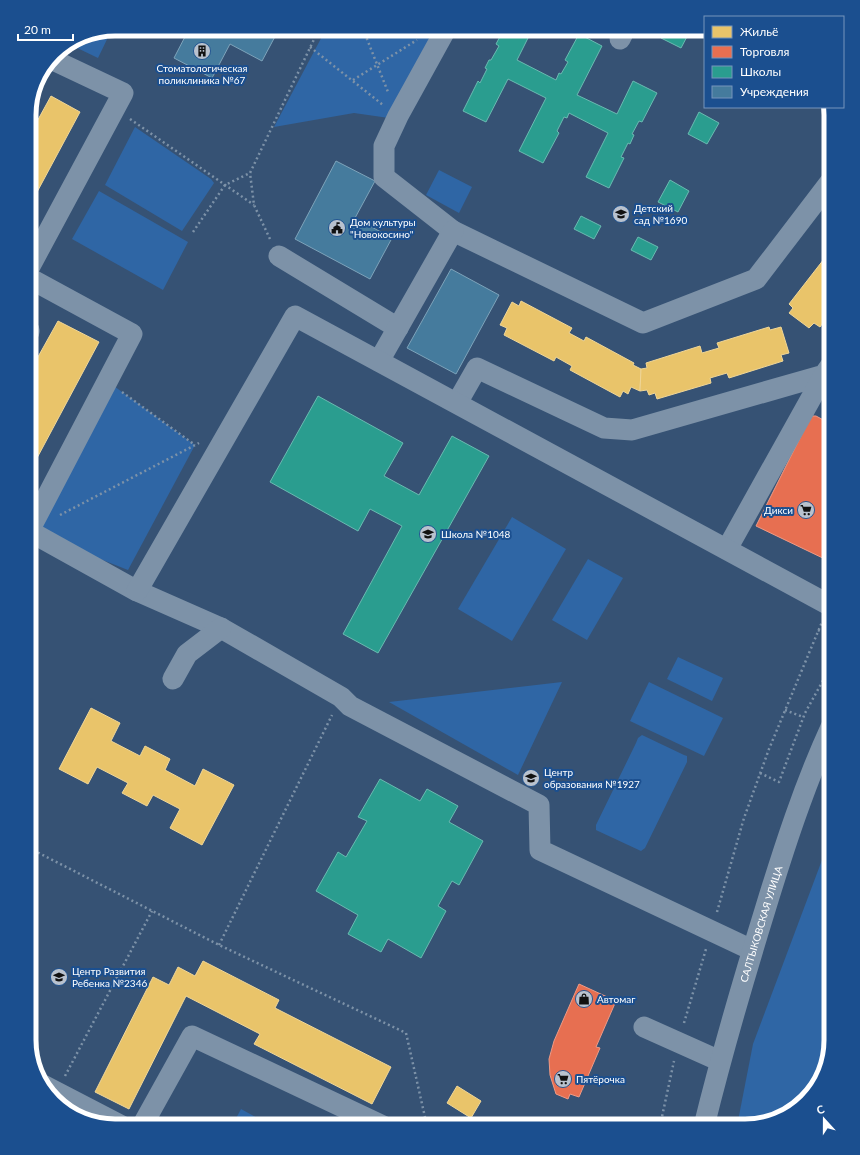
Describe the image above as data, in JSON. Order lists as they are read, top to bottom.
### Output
{
  "streets": {
    "street": ["САЛТЫКОВСКАЯ УЛИЦА"]
  },
  "places": {
    "building": ["Стоматологическая поликлиника №67"],
    "school or university": [
      "Детский сад №1690",
      "Школа №1048",
      "Центр образования №1927",
      "Центр Развития Ребенка №2346"
    ],
    "public building": ["Дом культуры \"Новокосино\""],
    "supermarket": ["Дикси", "Пятёрочка"],
    "shop": ["Автомаг"]
  },
  "legend": [
    "Жильё",
    "Торговля",
    "Школы",
    "Учреждения"
  ],
  "scale_bar": "20 m",
  "north": "top"
}
